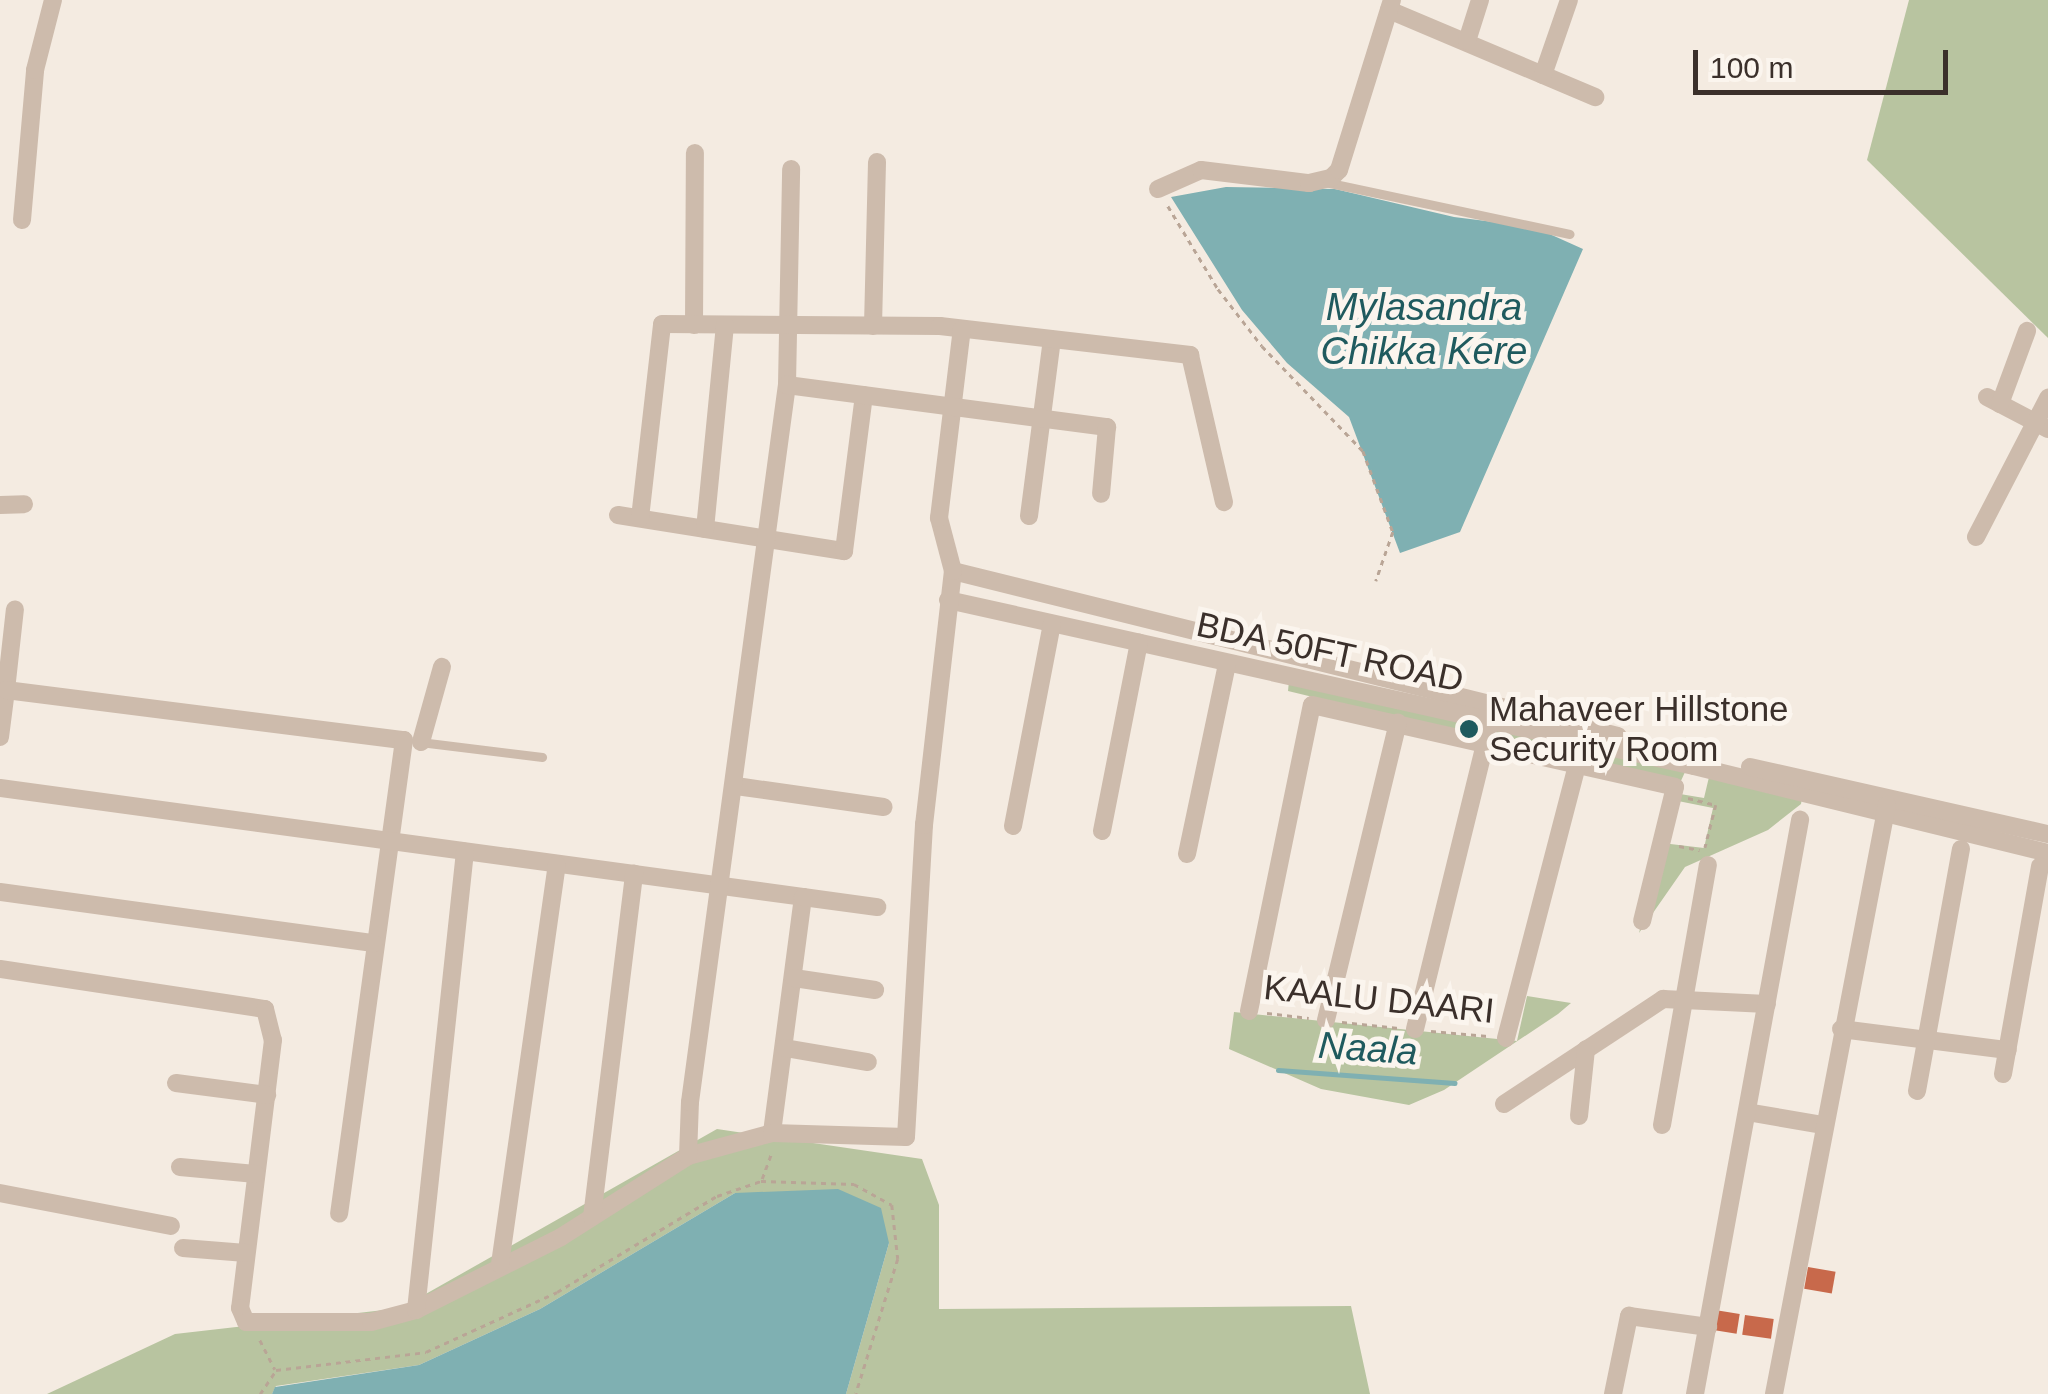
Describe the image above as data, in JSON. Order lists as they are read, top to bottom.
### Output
{
  "streets": {
    "street": ["BDA 50FT ROAD"],
    "path": ["KAALU DAARI"]
  },
  "water": ["Mylasandra Chikka Kere", "Naala"],
  "places": ["Mahaveer Hillstone Security Room"],
  "scale_bar": "100 m"
}
